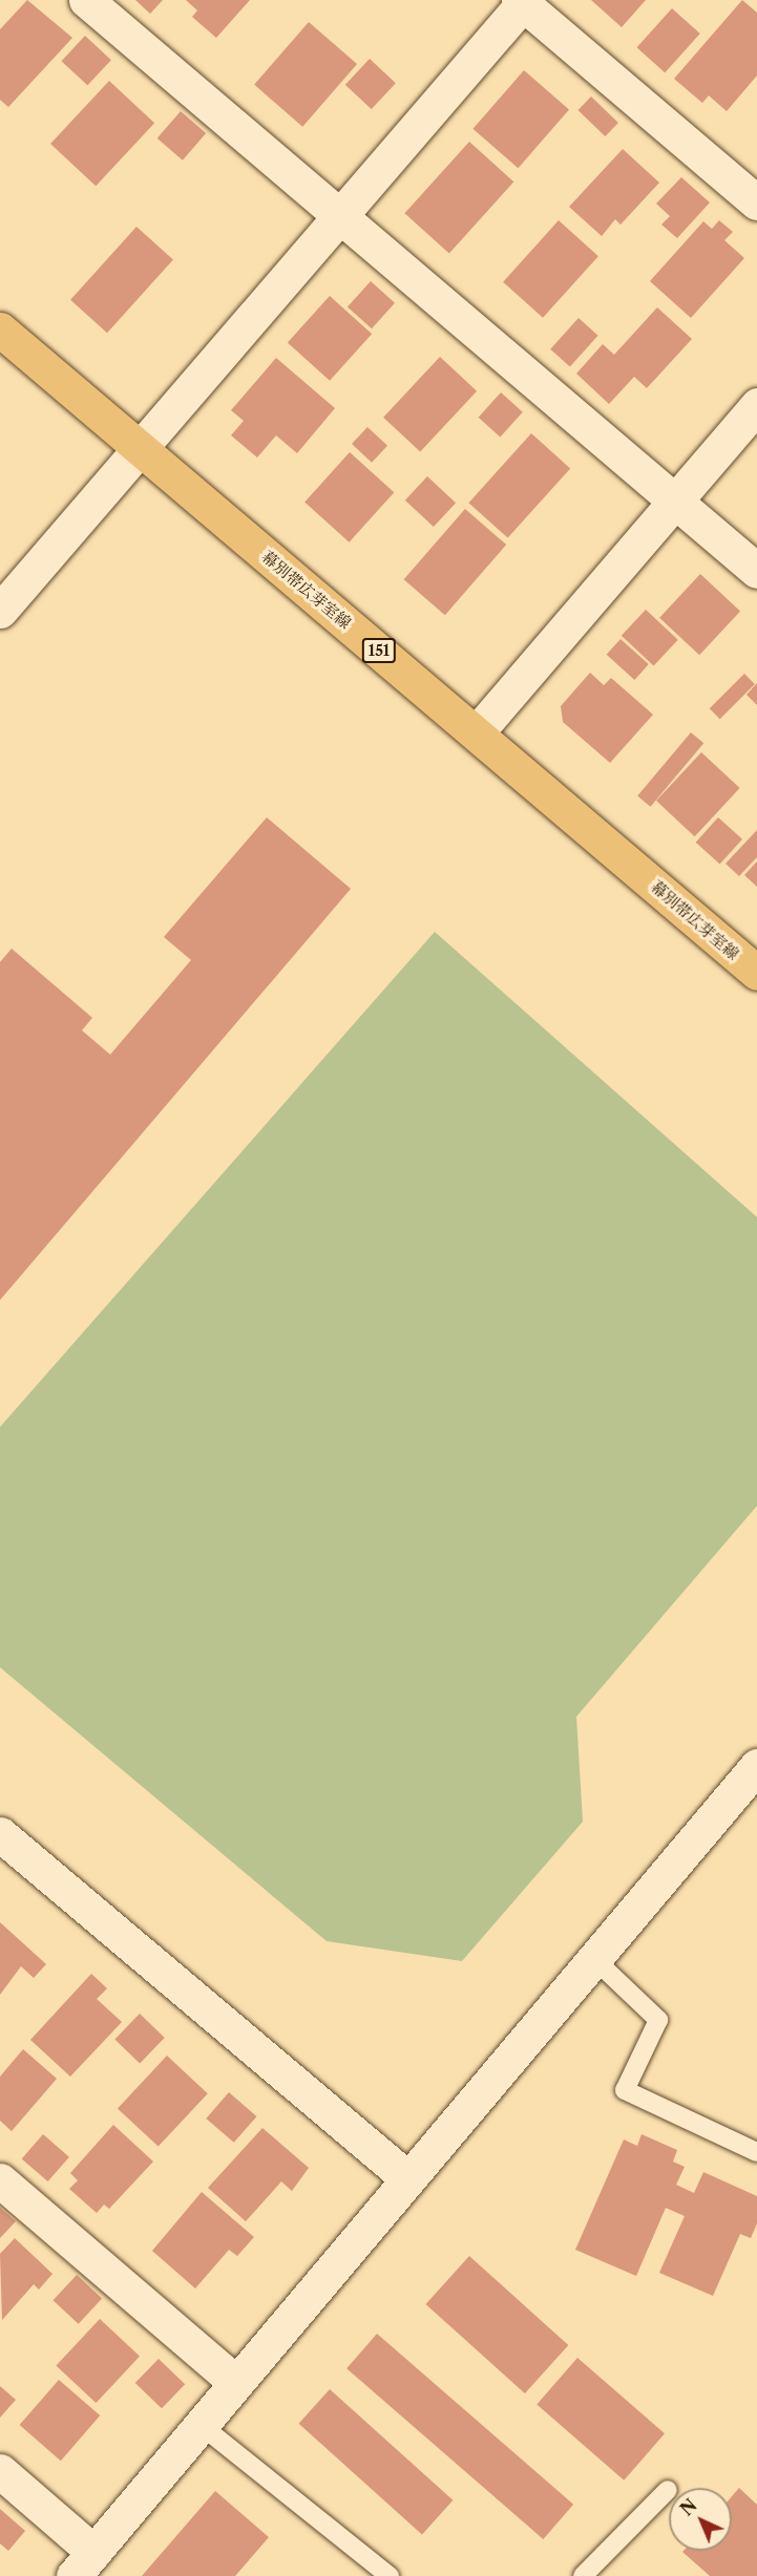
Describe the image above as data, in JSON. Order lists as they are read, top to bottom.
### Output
{
  "streets": {
    "main road": ["幕別帯広芽室線", "151"]
  },
  "north": "top left"
}
